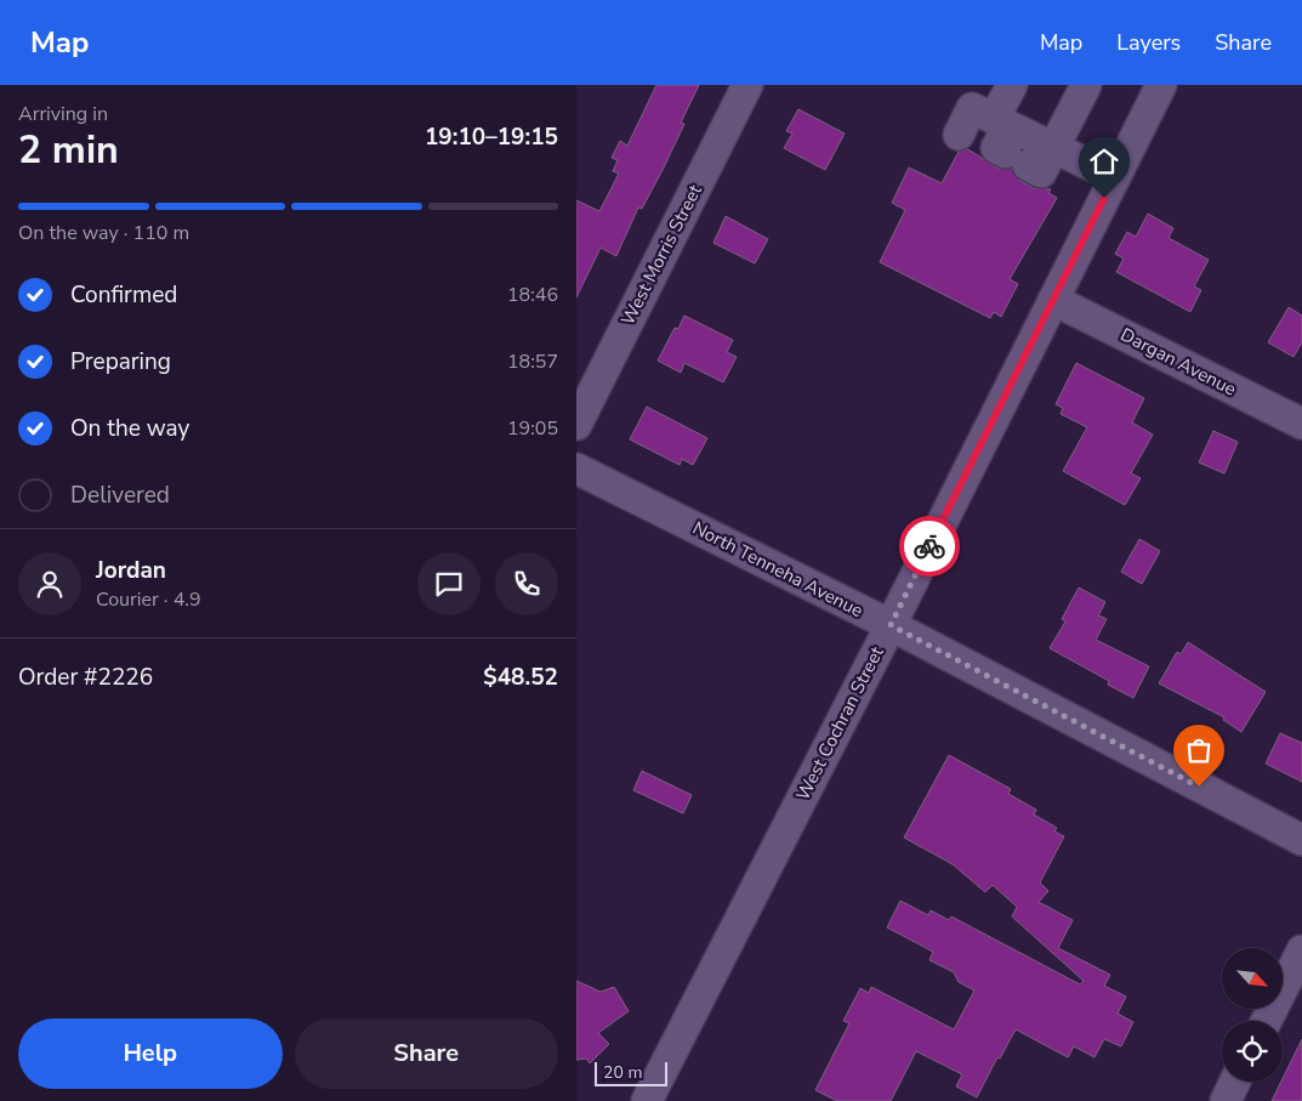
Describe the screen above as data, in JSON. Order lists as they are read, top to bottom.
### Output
{
  "streets": {
    "street": [
      "West Morris Street",
      "Dargan Avenue",
      "North Tenneha Avenue",
      "West Cochran Street"
    ]
  },
  "crossings": [
    ["Dargan Avenue", "West Cochran Street"],
    ["North Tenneha Avenue", "West Cochran Street"]
  ],
  "scale_bar": "20 m",
  "north": "bottom right",
  "page": {
    "header": "Map",
    "nav": ["Map", "Layers", "Share"],
    "heading": ["2 min", "Arriving in", "19:10–19:15"],
    "panel": [
      "Jordan",
      "Courier · 4.9",
      "Order #2226",
      "$48.52"
    ],
    "bar": "On the way · 110 m",
    "list": [
      ["Confirmed", "18:46"],
      ["Preparing", "18:57"],
      ["On the way", "19:05"],
      "Delivered"
    ],
    "buttons": ["Help", "Share"],
    "scale": "20 m"
  }
}
